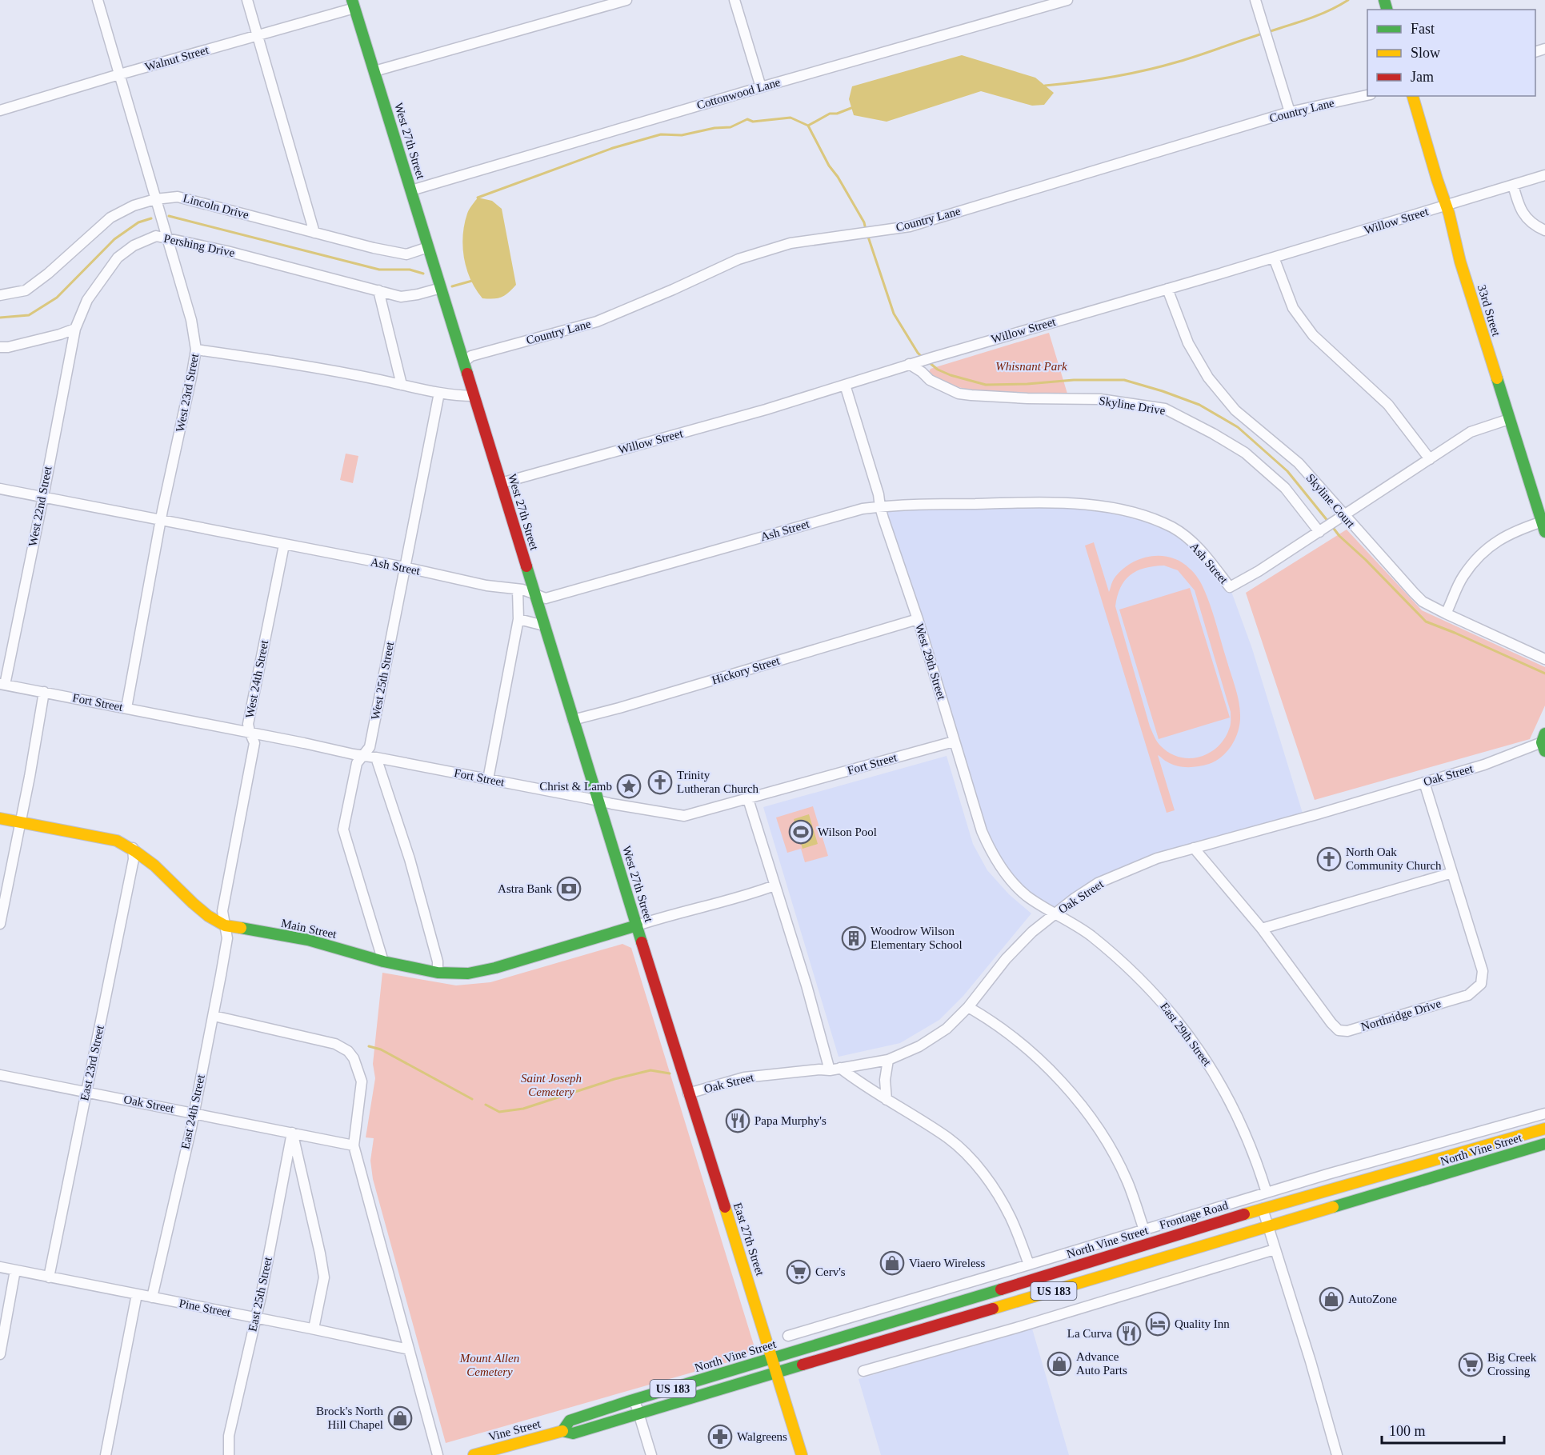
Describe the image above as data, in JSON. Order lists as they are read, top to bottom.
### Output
{
  "streets": {
    "main road": [
      "West 27th Street",
      "33rd Street",
      "Main Street",
      "North Vine Street",
      "East 27th Street",
      "US 183",
      "Vine Street"
    ],
    "street": [
      "Walnut Street",
      "Cottonwood Lane",
      "Country Lane",
      "Lincoln Drive",
      "Willow Street",
      "Pershing Drive",
      "West 23rd Street",
      "Skyline Drive",
      "Skyline Court",
      "West 22nd Street",
      "Ash Street",
      "West 29th Street",
      "Hickory Street",
      "West 24th Street",
      "West 25th Street",
      "Fort Street",
      "Oak Street",
      "Northridge Drive",
      "East 29th Street",
      "East 23rd Street",
      "East 24th Street",
      "Frontage Road",
      "East 25th Street",
      "Pine Street"
    ]
  },
  "crossings": [
    ["Walnut Street", "West 27th Street"],
    ["Walnut Street", "West 23rd Street"],
    ["Cottonwood Lane", "West 27th Street"],
    ["Country Lane", "West 27th Street"],
    ["West 27th Street", "Lincoln Drive"],
    ["West 27th Street", "Willow Street"],
    ["West 27th Street", "Pershing Drive"],
    ["West 27th Street", "Ash Street"],
    ["West 27th Street", "Hickory Street"],
    ["West 27th Street", "Fort Street"],
    ["West 27th Street", "Main Street"],
    ["West 27th Street", "East 27th Street"],
    ["Lincoln Drive", "West 23rd Street"],
    ["Willow Street", "33rd Street"],
    ["Willow Street", "Skyline Drive"],
    ["Willow Street", "Skyline Court"],
    ["Willow Street", "West 29th Street"],
    ["Pershing Drive", "West 23rd Street"],
    ["Pershing Drive", "West 22nd Street"],
    ["33rd Street", "Ash Street"],
    ["West 23rd Street", "Ash Street"],
    ["West 23rd Street", "Fort Street"],
    ["Skyline Drive", "Ash Street"],
    ["Skyline Court", "Ash Street"],
    ["West 22nd Street", "Ash Street"],
    ["West 22nd Street", "Fort Street"],
    ["Ash Street", "West 29th Street"],
    ["Ash Street", "West 24th Street"],
    ["Ash Street", "West 25th Street"],
    ["West 29th Street", "Hickory Street"],
    ["West 29th Street", "Fort Street"],
    ["West 29th Street", "Oak Street"],
    ["West 29th Street", "East 29th Street"],
    ["West 24th Street", "Fort Street"],
    ["West 24th Street", "Main Street"],
    ["West 24th Street", "East 24th Street"],
    ["West 25th Street", "Fort Street"],
    ["West 25th Street", "Main Street"],
    ["Oak Street", "Northridge Drive"],
    ["Oak Street", "East 29th Street"],
    ["Oak Street", "East 23rd Street"],
    ["Oak Street", "East 24th Street"],
    ["Oak Street", "East 27th Street"],
    ["Oak Street", "East 25th Street"],
    ["Main Street", "East 23rd Street"],
    ["Main Street", "East 24th Street"],
    ["East 29th Street", "Frontage Road"],
    ["East 23rd Street", "Pine Street"],
    ["East 24th Street", "Pine Street"],
    ["North Vine Street", "East 27th Street"],
    ["North Vine Street", "Vine Street"],
    ["East 25th Street", "Pine Street"]
  ],
  "parks": ["Whisnant Park", "Saint Joseph Cemetery", "Mount Allen Cemetery"],
  "places": {
    "church": ["Trinity Lutheran Church", "North Oak Community Church"],
    "place": ["Christ & Lamb"],
    "sports": ["Wilson Pool"],
    "bank": ["Astra Bank"],
    "building": ["Woodrow Wilson Elementary School"],
    "restaurant": ["Papa Murphy's", "La Curva"],
    "shop": [
      "Viaero Wireless",
      "AutoZone",
      "Advance Auto Parts",
      "Brock's North Hill Chapel"
    ],
    "supermarket": ["Cerv's", "Big Creek Crossing"],
    "hotel": ["Quality Inn"],
    "pharmacy": ["Walgreens"]
  },
  "legend": ["Fast", "Slow", "Jam"],
  "scale_bar": "100 m"
}
